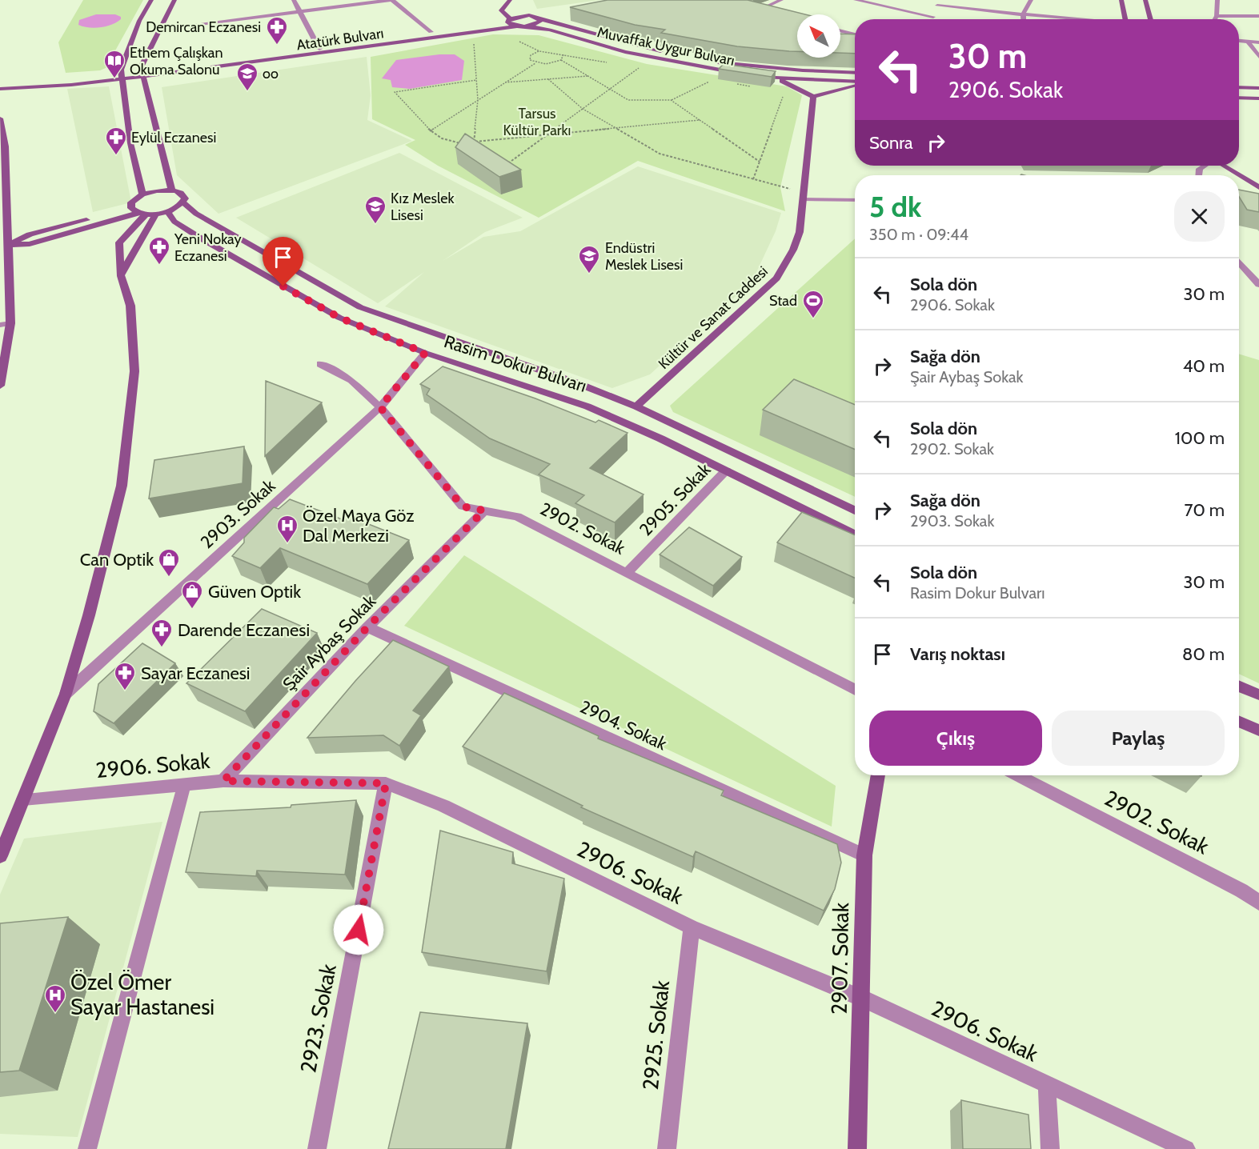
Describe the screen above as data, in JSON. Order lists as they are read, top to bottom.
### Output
{
  "streets": {
    "main road": [
      "Atatürk Bulvarı",
      "Muvaffak Uygur Bulvarı",
      "Kültür ve Sanat Caddesi",
      "Rasim Dokur Bulvarı",
      "2907. Sokak"
    ],
    "street": [
      "2905. Sokak",
      "2903. Sokak",
      "2902. Sokak",
      "Şair Aybaş Sokak",
      "2904. Sokak",
      "2906. Sokak",
      "2923. Sokak",
      "2925. Sokak"
    ]
  },
  "crossings": [
    ["Atatürk Bulvarı", "Muvaffak Uygur Bulvarı"],
    ["Rasim Dokur Bulvarı", "2905. Sokak"],
    ["Rasim Dokur Bulvarı", "2903. Sokak"],
    ["2905. Sokak", "2902. Sokak"],
    ["2903. Sokak", "2902. Sokak"],
    ["2902. Sokak", "Şair Aybaş Sokak"],
    ["Şair Aybaş Sokak", "2904. Sokak"],
    ["Şair Aybaş Sokak", "2906. Sokak"],
    ["2904. Sokak", "2907. Sokak"],
    ["2906. Sokak", "2907. Sokak"],
    ["2906. Sokak", "2923. Sokak"],
    ["2906. Sokak", "2925. Sokak"]
  ],
  "parks": ["Tarsus Kültür Parkı"],
  "places": {
    "pharmacy": [
      "Demircan Eczanesi",
      "Eylül Eczanesi",
      "Yeni Nokay Eczanesi",
      "Darende Eczanesi",
      "Sayar Eczanesi"
    ],
    "library": ["Ethem Çalışkan Okuma Salonu"],
    "school or university": ["oo", "Kız Meslek Lisesi", "Endüstri Meslek Lisesi"],
    "sports": ["Stad"],
    "hospital": ["Özel Maya Göz Dal Merkezi", "Özel Ömer Sayar Hastanesi"],
    "shop": ["Can Optik", "Güven Optik"]
  },
  "north": "top left",
  "page": {
    "turn": ["30 m", "2906. Sokak"],
    "then": "Sonra",
    "heading": ["5 dk", "350 m · 09:44"],
    "list": [
      {
        "name": "Sola dön",
        "note": "2906. Sokak",
        "value": "30 m"
      },
      {
        "name": "Sağa dön",
        "note": "Şair Aybaş Sokak",
        "value": "40 m"
      },
      {
        "name": "Sola dön",
        "note": "2902. Sokak",
        "value": "100 m"
      },
      {
        "name": "Sağa dön",
        "note": "2903. Sokak",
        "value": "70 m"
      },
      {
        "name": "Sola dön",
        "note": "Rasim Dokur Bulvarı",
        "value": "30 m"
      },
      {
        "name": "Varış noktası",
        "value": "80 m"
      }
    ],
    "buttons": ["Çıkış", "Paylaş"]
  }
}
